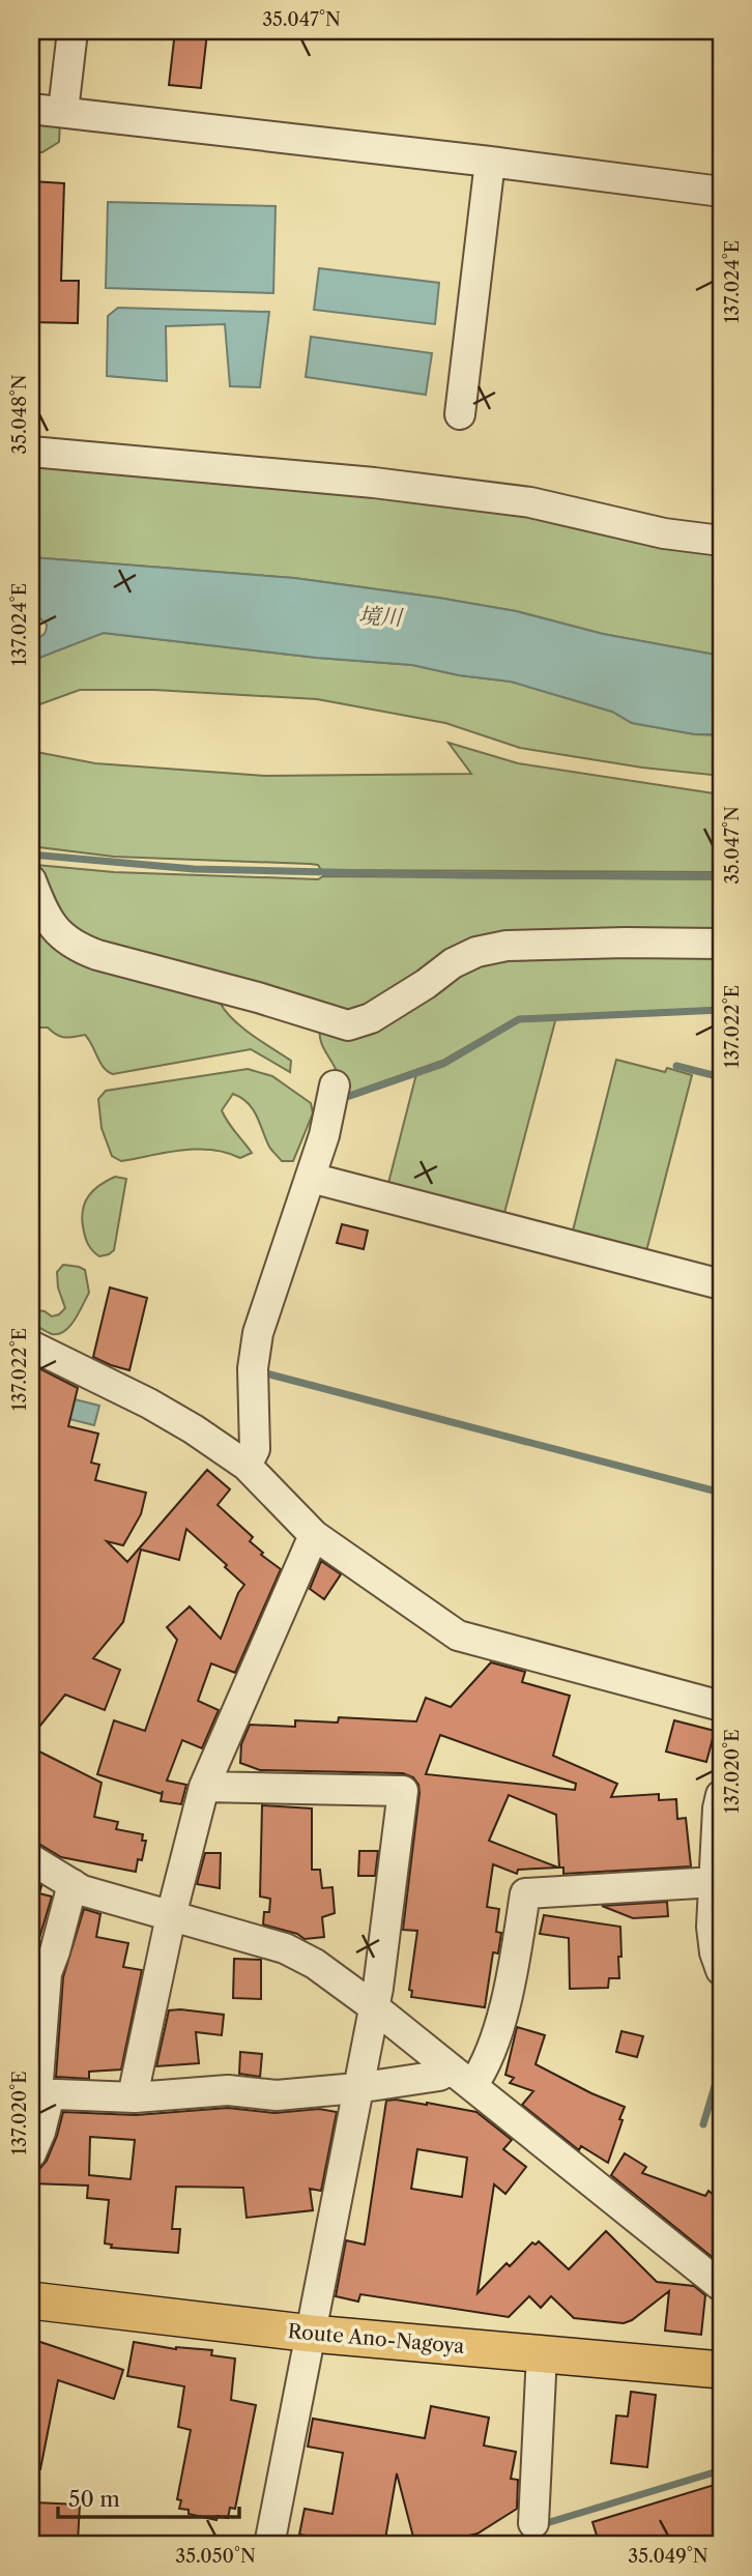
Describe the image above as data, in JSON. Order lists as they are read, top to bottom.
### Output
{
  "streets": {
    "main road": ["Route Ano-Nagoya"]
  },
  "water": ["境川"],
  "scale_bar": "50 m",
  "coordinates": [
    "35.047°N",
    "137.024°E",
    "35.048°N",
    "137.022°E",
    "137.020°E",
    "35.050°N",
    "35.049°N"
  ]
}
